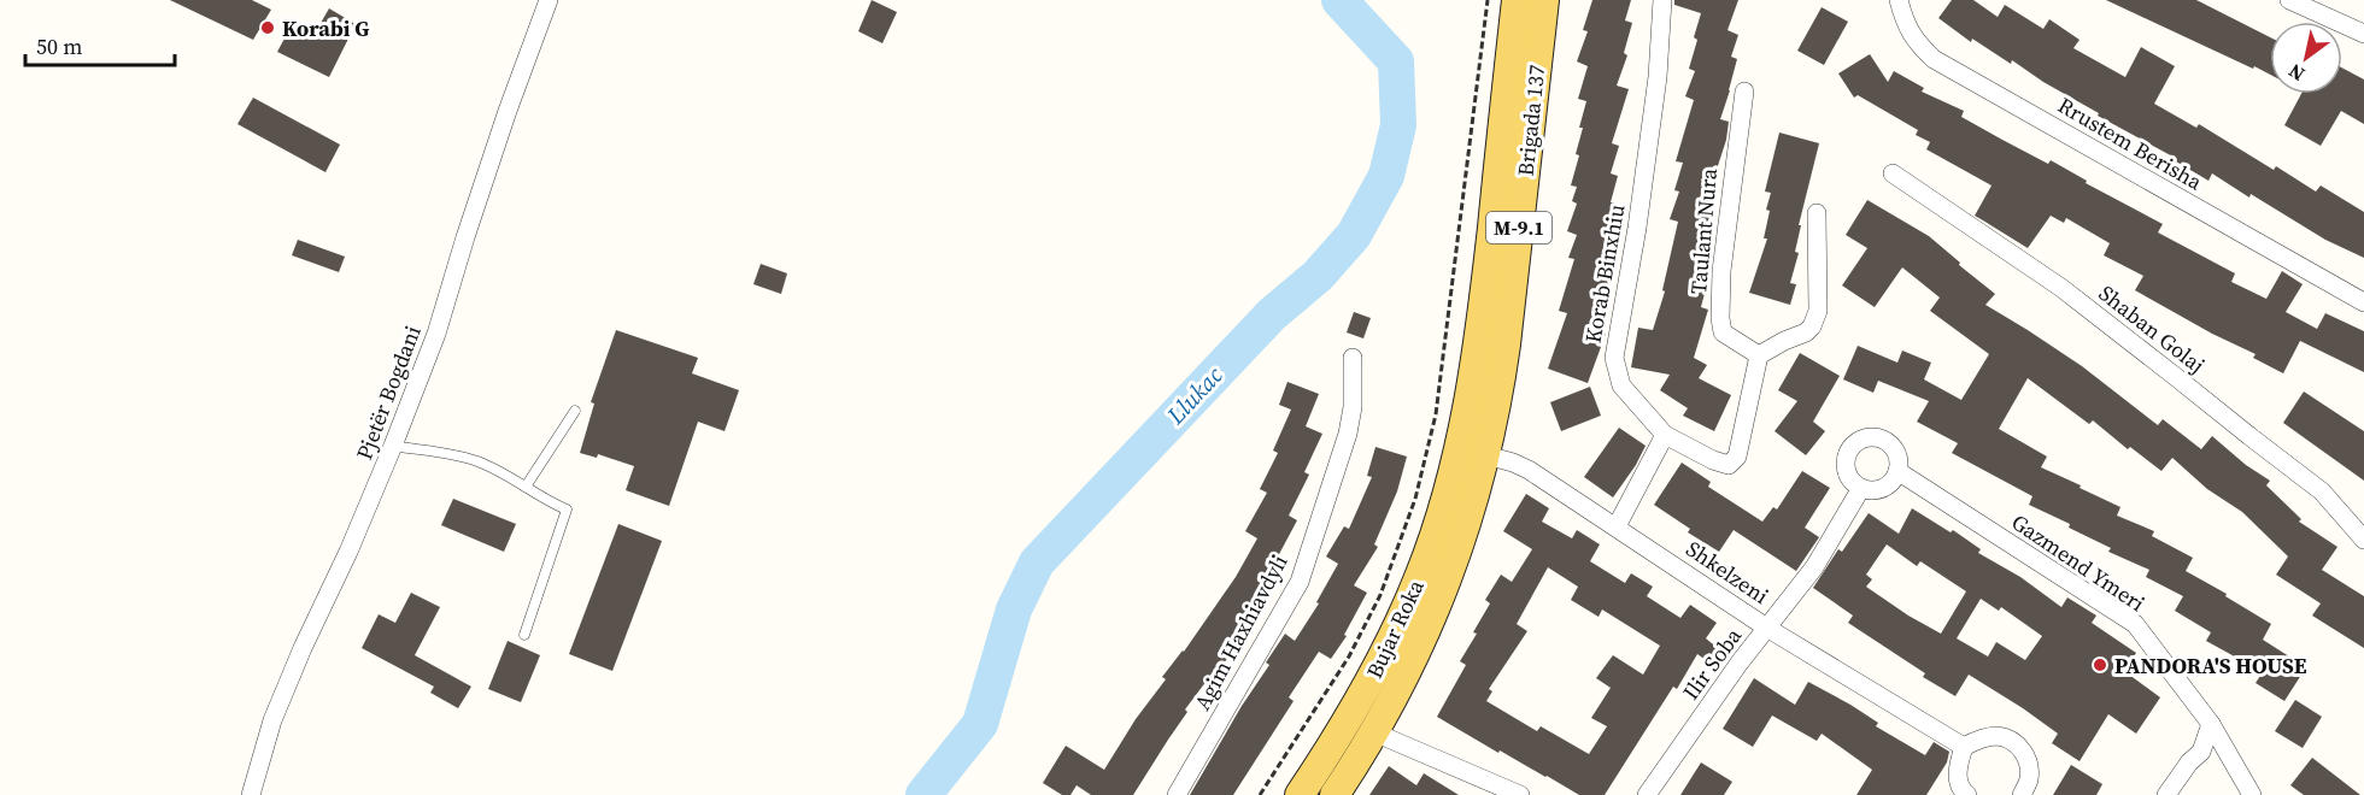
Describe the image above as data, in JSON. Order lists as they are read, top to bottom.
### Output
{
  "streets": {
    "main road": ["Brigada 137", "M-9.1", "Bujar Roka"],
    "street": [
      "Rrustem Berisha",
      "Taulant Nura",
      "Korab Binxhiu",
      "Shaban Golaj",
      "Pjetër Bogdani",
      "Gazmend Ymeri",
      "Shkelzeni",
      "Agim Haxhiavdyli",
      "Ilir Soba"
    ]
  },
  "crossings": [
    ["Brigada 137", "Shkelzeni"],
    ["Brigada 137", "Bujar Roka"],
    ["Gazmend Ymeri", "Ilir Soba"],
    ["Shkelzeni", "Bujar Roka"],
    ["Shkelzeni", "Ilir Soba"]
  ],
  "water": ["Llukac"],
  "places": ["Korabi G", "PANDORA'S HOUSE"],
  "scale_bar": "50 m",
  "north": "bottom left"
}
